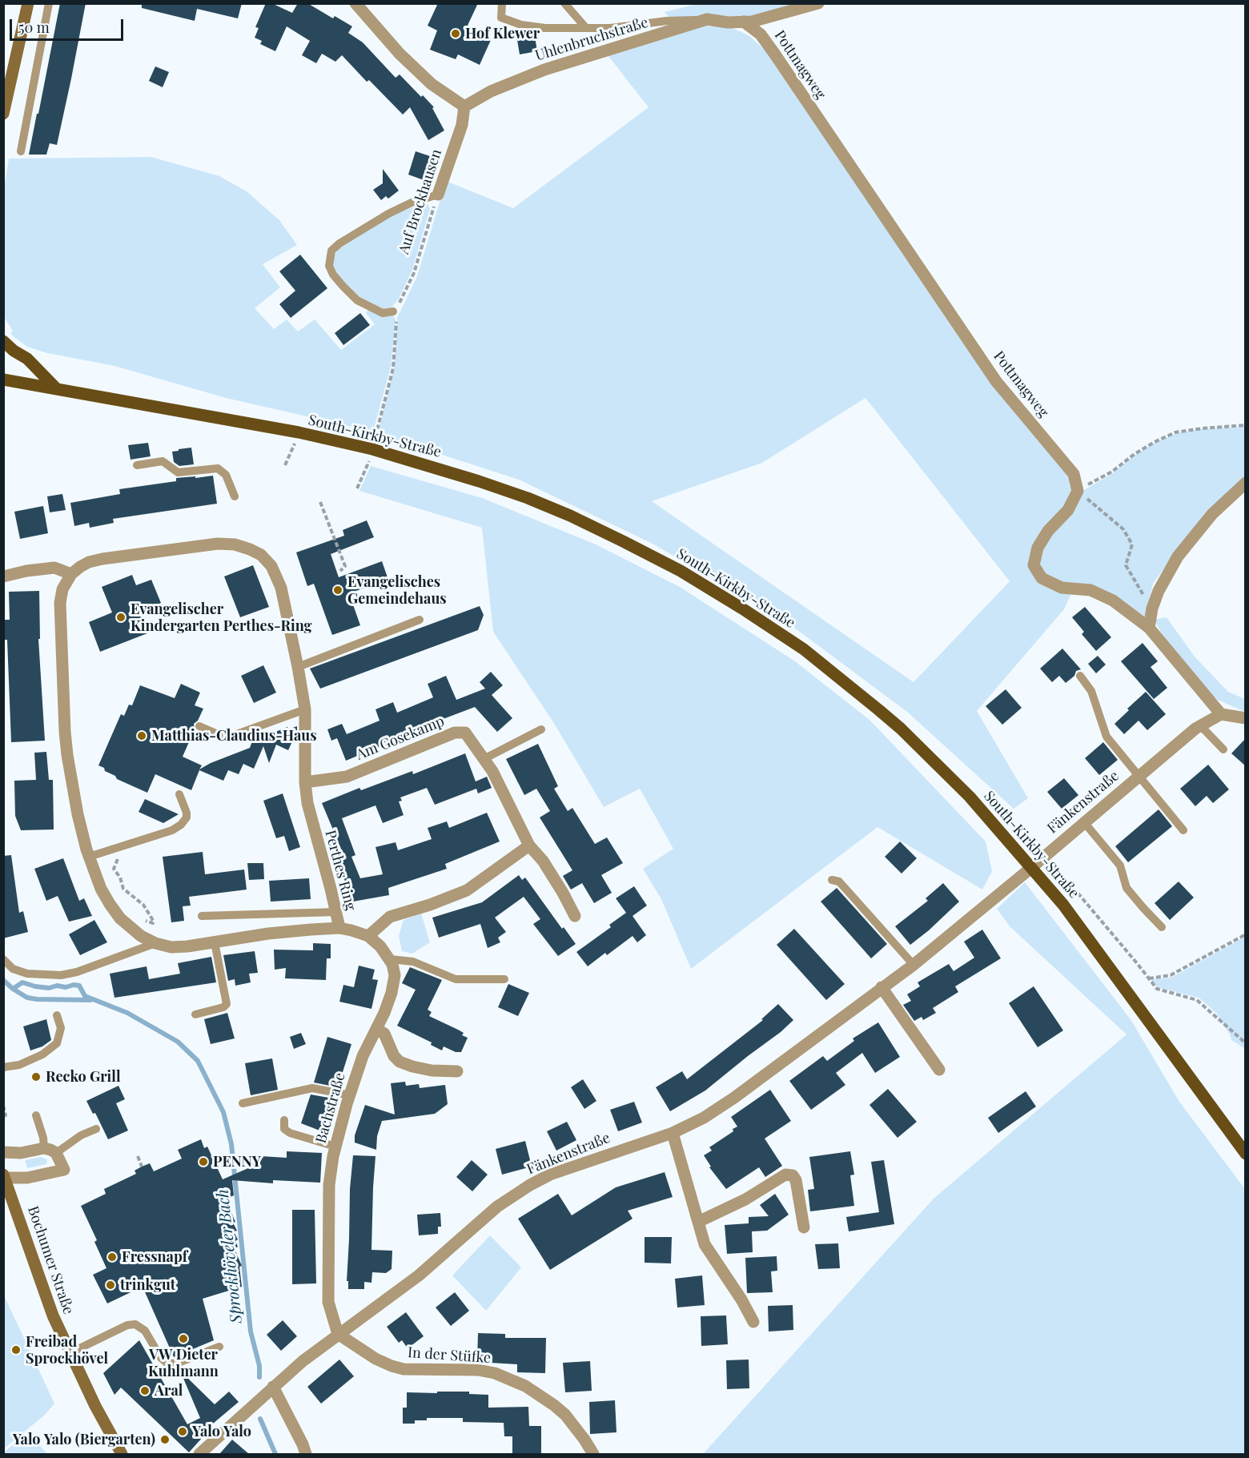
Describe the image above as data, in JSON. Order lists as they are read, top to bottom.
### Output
{
  "streets": {
    "main road": ["South-Kirkby-Straße", "Bochumer Straße"],
    "street": [
      "Uhlenbruchstraße",
      "Pottmagweg",
      "Auf Brockhausen",
      "Am Gosekamp",
      "Fänkenstraße",
      "Perthes Ring",
      "Bachstraße",
      "In der Stüfke"
    ]
  },
  "crossings": [
    ["Uhlenbruchstraße", "Pottmagweg"],
    ["Uhlenbruchstraße", "Auf Brockhausen"],
    ["South-Kirkby-Straße", "Fänkenstraße"],
    ["Am Gosekamp", "Perthes Ring"],
    ["Fänkenstraße", "Bachstraße"],
    ["Fänkenstraße", "In der Stüfke"],
    ["Bachstraße", "In der Stüfke"]
  ],
  "water": ["Sprockhöveler Bach"],
  "places": [
    "Hof Klewer",
    "Evangelisches Gemeindehaus",
    "Evangelischer Kindergarten Perthes-Ring",
    "Matthias-Claudius-Haus",
    "Recko Grill",
    "PENNY",
    "Fressnapf",
    "trinkgut",
    "VW Dieter Kuhlmann",
    "Freibad Sprockhövel",
    "Aral",
    "Yalo Yalo",
    "Yalo Yalo (Biergarten)"
  ],
  "scale_bar": "50 m"
}
